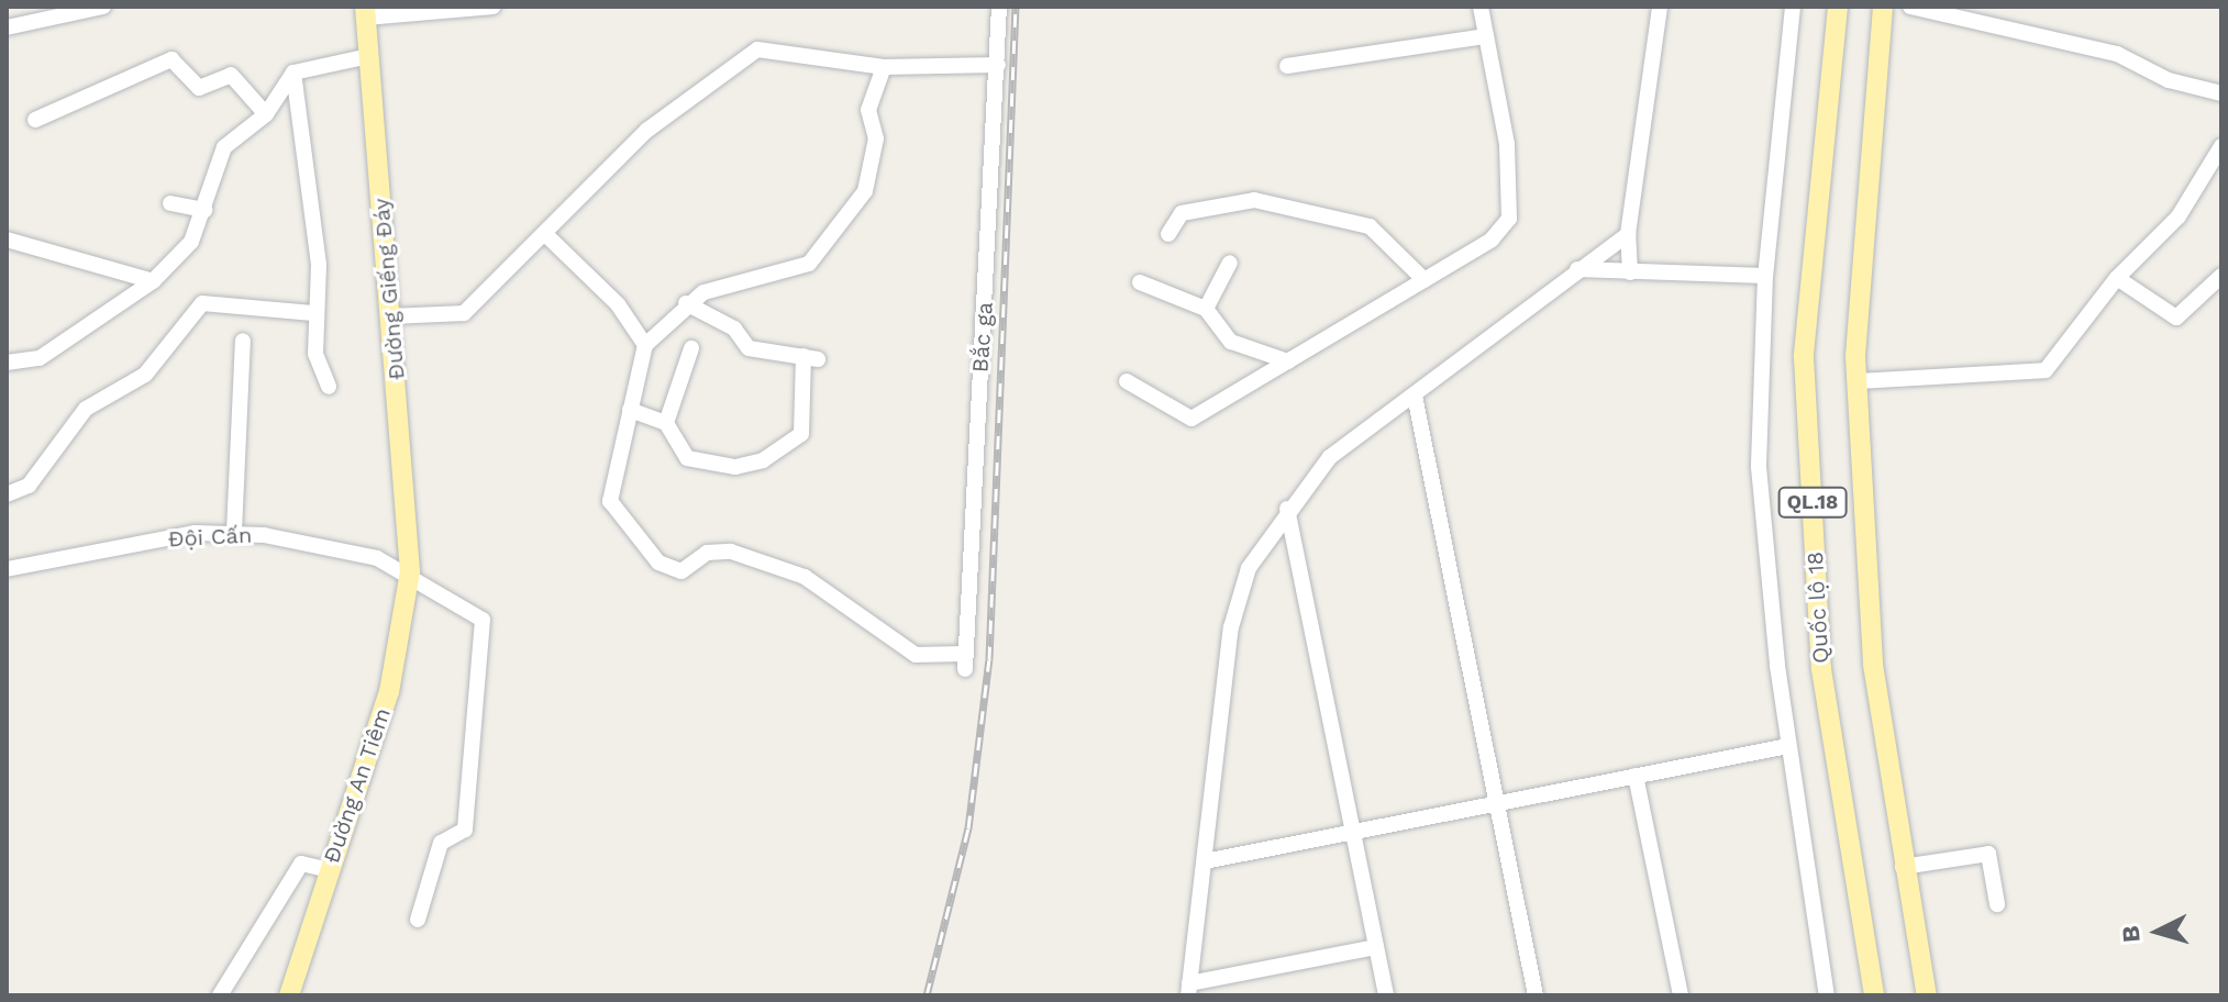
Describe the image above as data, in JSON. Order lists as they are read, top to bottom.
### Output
{
  "streets": {
    "main road": [
      "Đường Giếng Đáy",
      "QL.18",
      "Quốc lộ 18",
      "Đường An Tiêm"
    ],
    "street": ["Bắc ga", "Đội Cấn"]
  },
  "crossings": [
    ["Đường Giếng Đáy", "Đội Cấn"],
    ["Đường Giếng Đáy", "Đường An Tiêm"],
    ["Đội Cấn", "Đường An Tiêm"]
  ],
  "north": "left"
}
